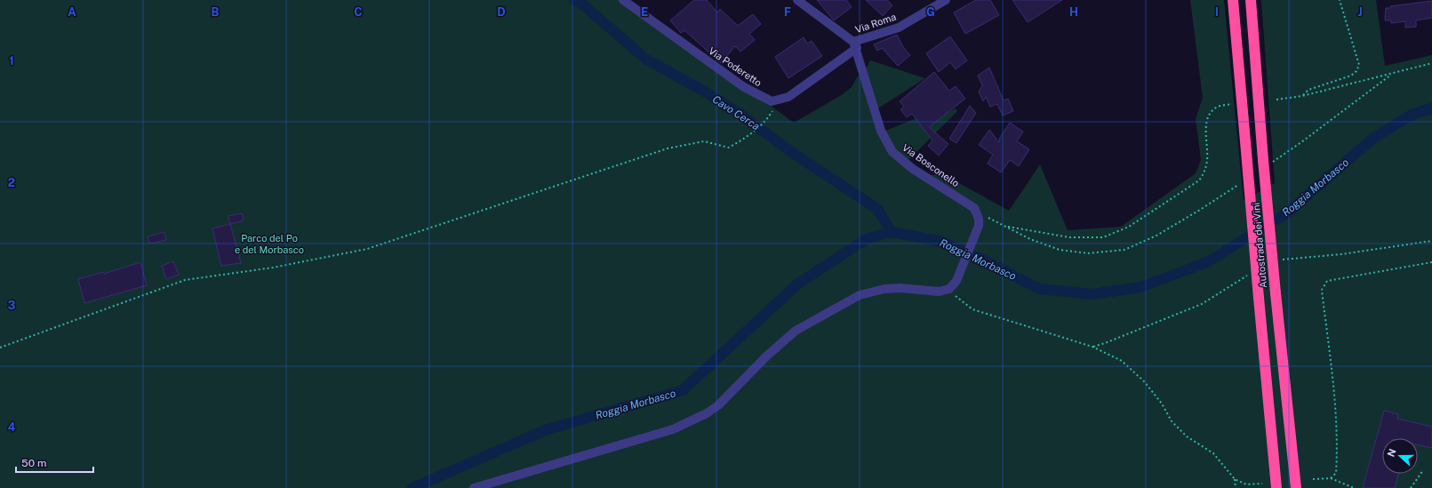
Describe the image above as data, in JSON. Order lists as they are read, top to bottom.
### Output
{
  "streets": {
    "highway": ["Autostrada dei Vini"],
    "street": ["Via Roma", "Via Poderetto", "Via Bosconello"]
  },
  "crossings": [
    ["Via Roma", "Via Poderetto"],
    ["Via Roma", "Via Bosconello"],
    ["Via Poderetto", "Via Bosconello"]
  ],
  "water": ["Cavo Cerca", "Roggia Morbasco"],
  "parks": ["Parco del Po e del Morbasco"],
  "scale_bar": "50 m",
  "north": "left",
  "grid": {
    "columns": [
      "A",
      "B",
      "C",
      "D",
      "E",
      "F",
      "G",
      "H",
      "I",
      "J"
    ],
    "rows": [
      "1",
      "2",
      "3",
      "4"
    ]
  }
}
